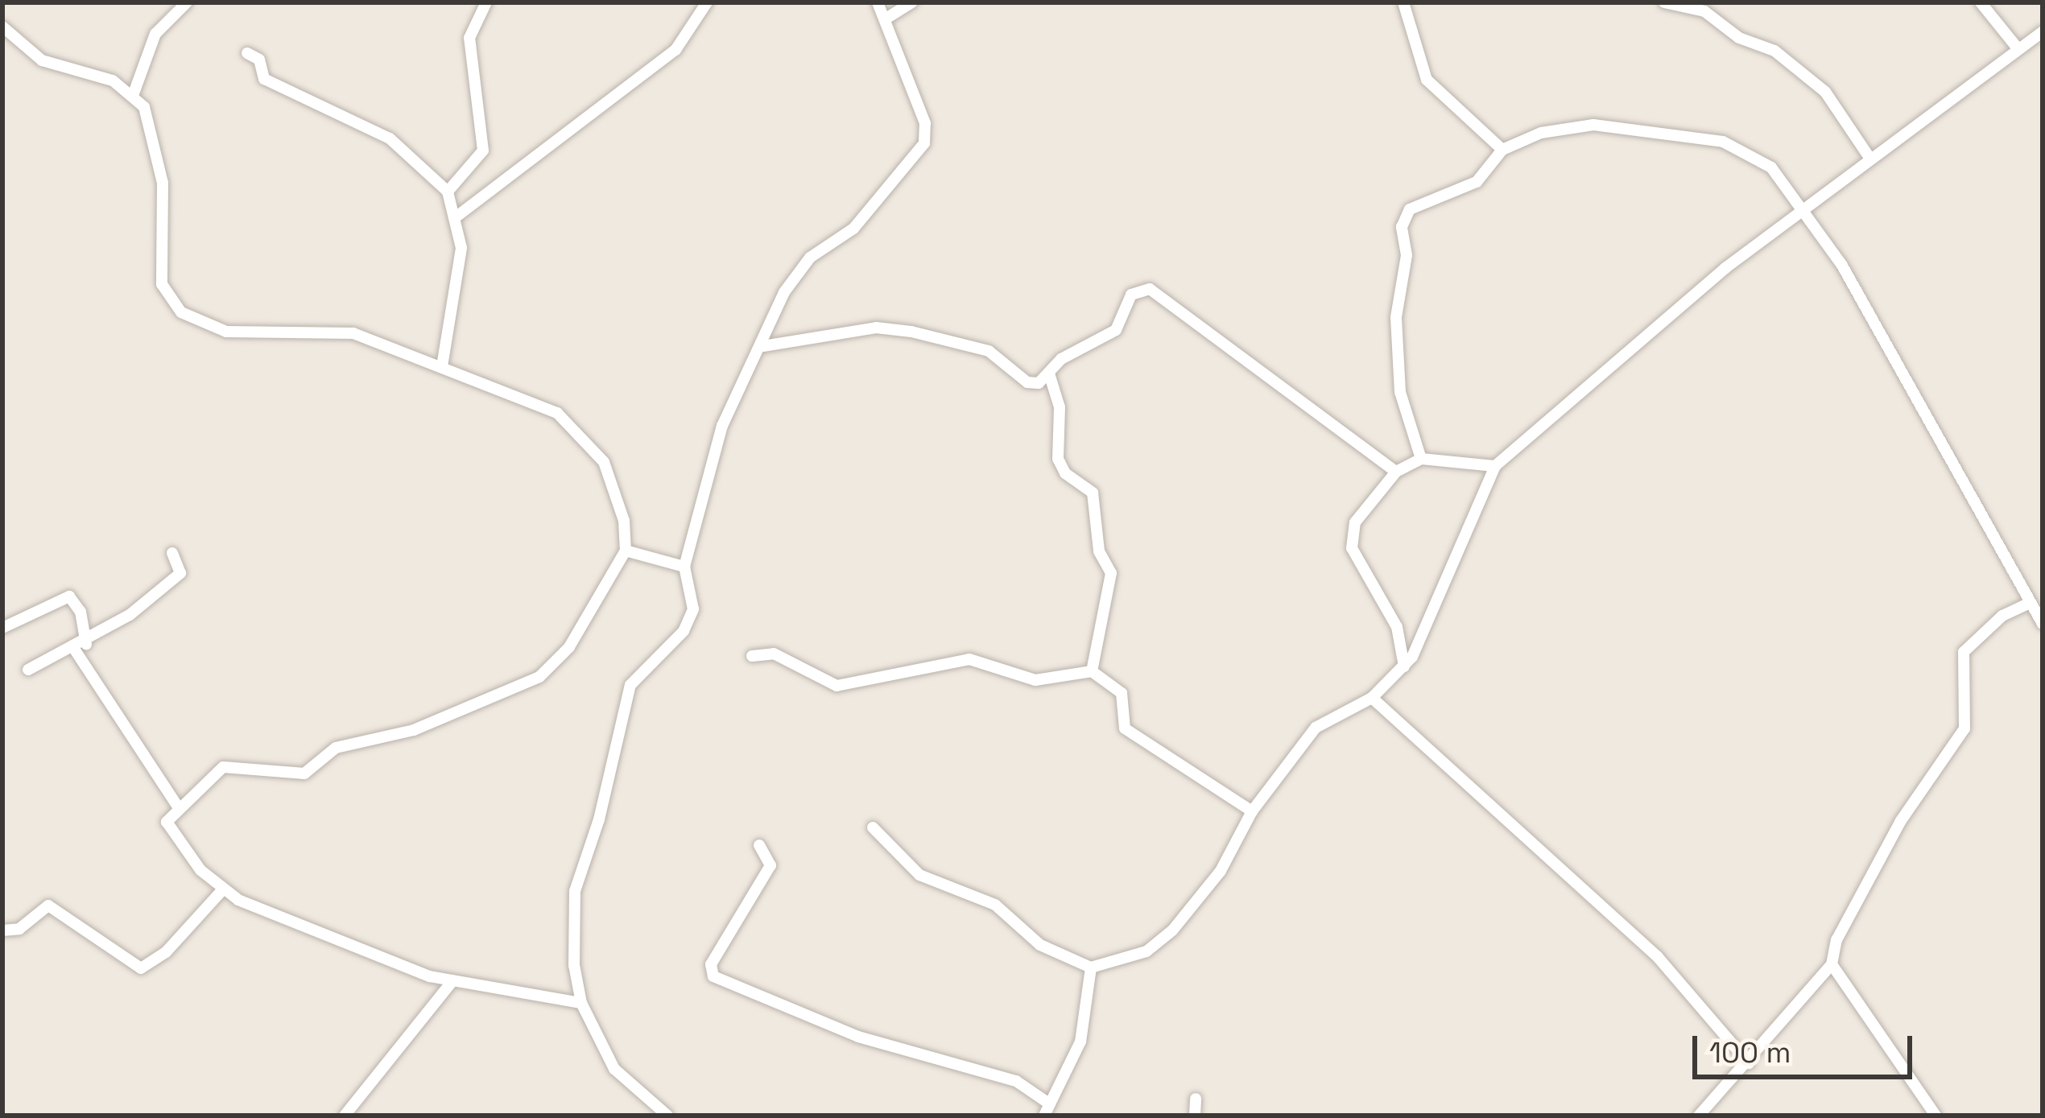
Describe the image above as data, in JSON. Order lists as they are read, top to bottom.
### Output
{
  "scale_bar": "100 m"
}
